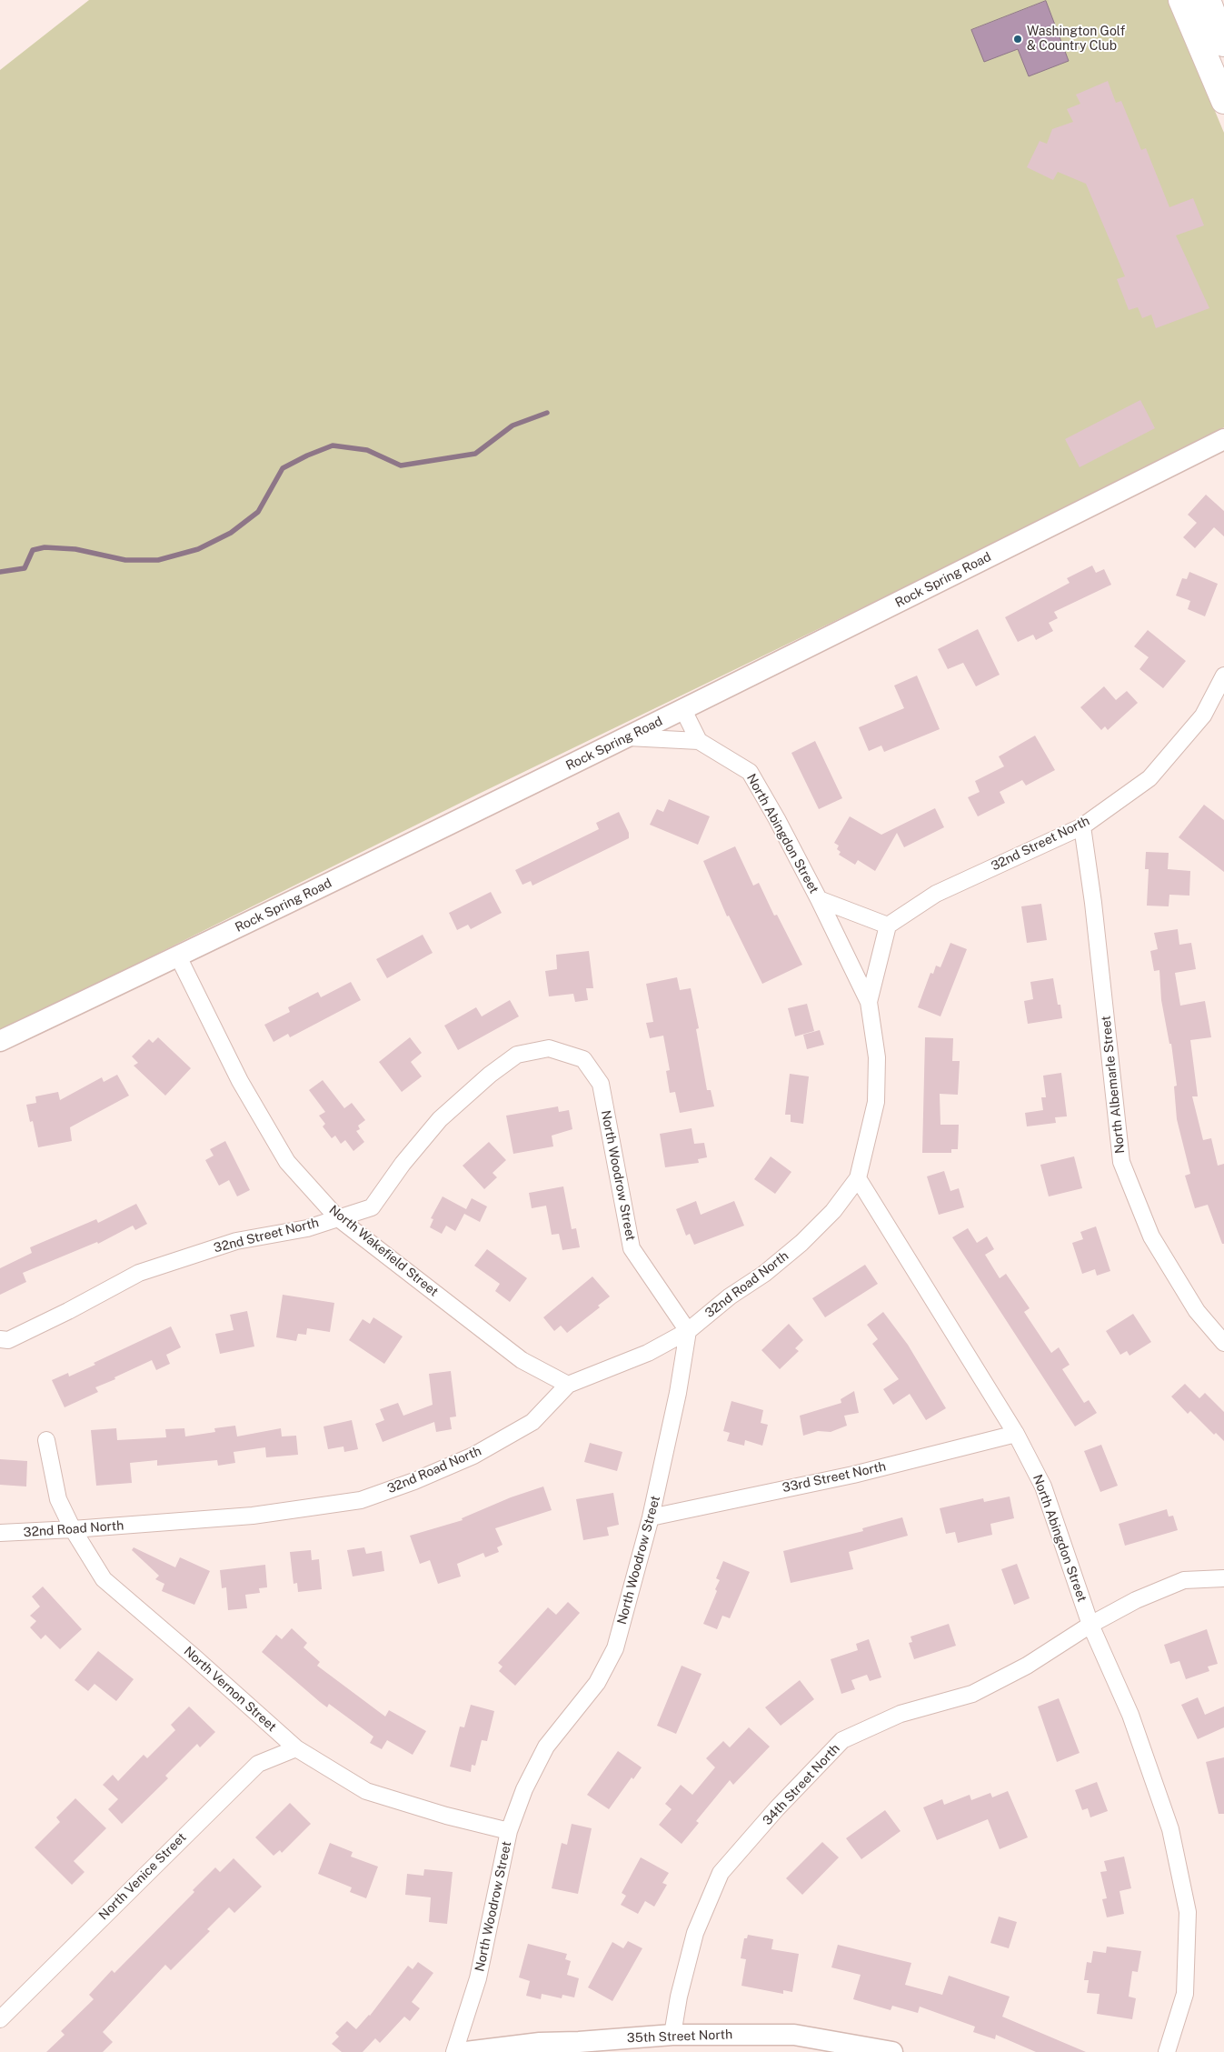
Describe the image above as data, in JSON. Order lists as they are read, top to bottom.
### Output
{
  "streets": {
    "street": [
      "Rock Spring Road",
      "North Abingdon Street",
      "32nd Street North",
      "North Albemarle Street",
      "North Woodrow Street",
      "North Wakefield Street",
      "32nd Road North",
      "33rd Street North",
      "North Vernon Street",
      "34th Street North",
      "North Venice Street",
      "35th Street North"
    ]
  },
  "crossings": [
    ["Rock Spring Road", "North Abingdon Street"],
    ["Rock Spring Road", "North Wakefield Street"],
    ["North Abingdon Street", "32nd Street North"],
    ["North Abingdon Street", "32nd Road North"],
    ["North Abingdon Street", "33rd Street North"],
    ["North Abingdon Street", "34th Street North"],
    ["32nd Street North", "North Albemarle Street"],
    ["32nd Street North", "North Woodrow Street"],
    ["32nd Street North", "North Wakefield Street"],
    ["North Woodrow Street", "32nd Road North"],
    ["North Woodrow Street", "33rd Street North"],
    ["North Woodrow Street", "North Vernon Street"],
    ["North Wakefield Street", "32nd Road North"],
    ["32nd Road North", "North Vernon Street"],
    ["North Vernon Street", "North Venice Street"],
    ["34th Street North", "35th Street North"]
  ],
  "places": ["Washington Golf & Country Club"]
}
